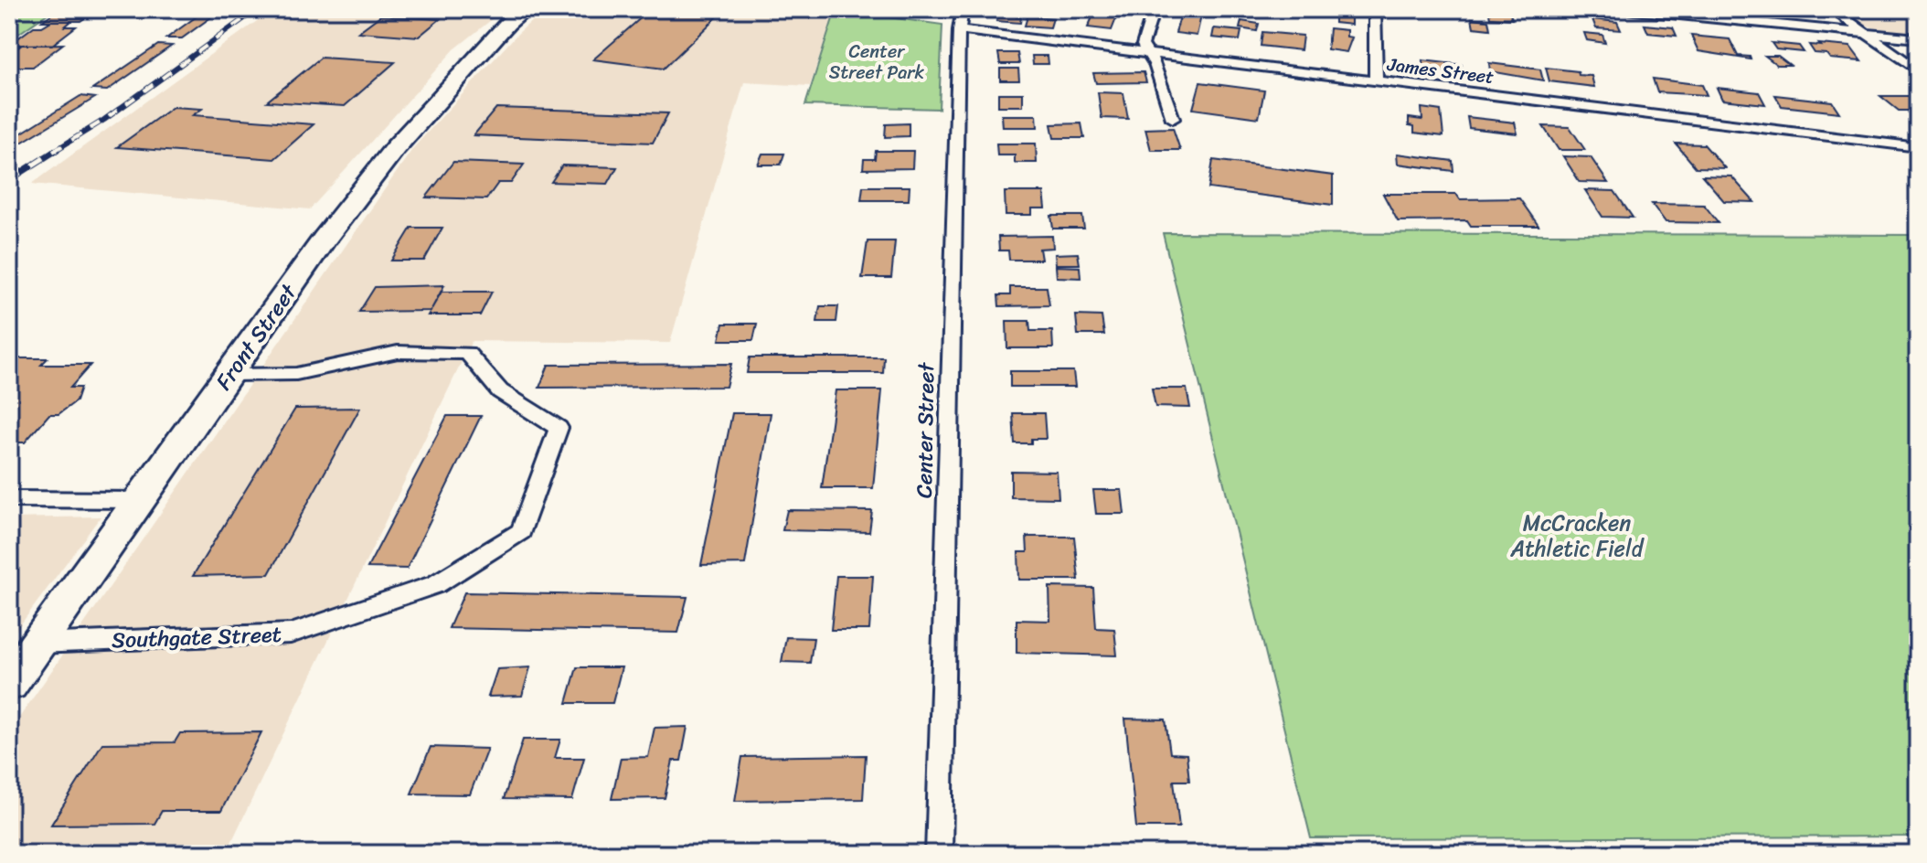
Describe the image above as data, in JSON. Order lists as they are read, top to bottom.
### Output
{
  "streets": {
    "main road": ["Front Street"],
    "street": ["James Street", "Center Street", "Southgate Street"]
  },
  "crossings": [
    ["James Street", "Center Street"],
    ["Front Street", "Southgate Street"]
  ],
  "parks": ["Center Street Park", "McCracken Athletic Field"]
}
